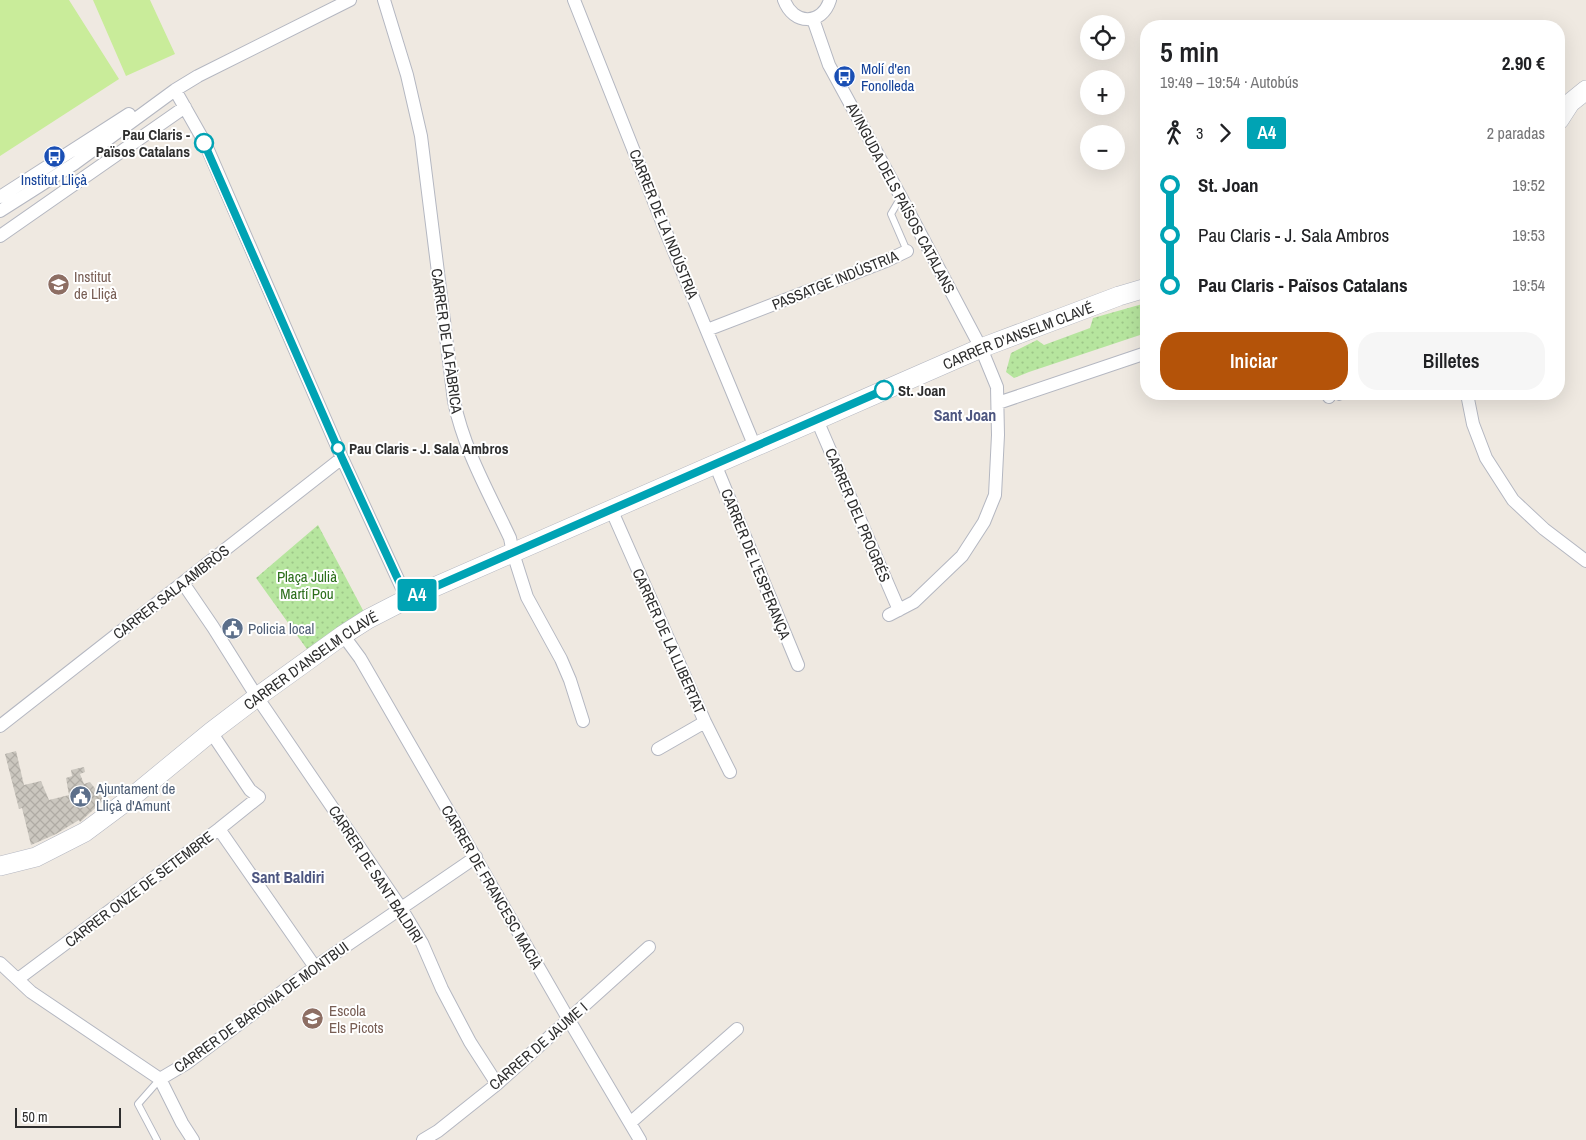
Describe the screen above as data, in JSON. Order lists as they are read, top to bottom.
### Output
{
  "streets": {
    "street": [
      "AVINGUDA DELS PAÏSOS CATALANS",
      "CARRER DE LA INDÚSTRIA",
      "PASSATGE INDÚSTRIA",
      "CARRER D'ANSELM CLAVÉ",
      "CARRER DE LA FÀBRICA",
      "CARRER DEL PROGRÉS",
      "CARRER DE L'ESPERANÇA",
      "CARRER SALA AMBRÒS",
      "CARRER DE LA LLIBERTAT",
      "CARRER DE SANT BALDIRI",
      "CARRER DE FRANCESC MACIÀ",
      "CARRER ONZE DE SETEMBRE",
      "CARRER DE BARONIA DE MONTBUI",
      "CARRER DE JAUME I"
    ]
  },
  "crossings": [
    ["AVINGUDA DELS PAÏSOS CATALANS", "PASSATGE INDÚSTRIA"],
    ["AVINGUDA DELS PAÏSOS CATALANS", "CARRER D'ANSELM CLAVÉ"],
    ["AVINGUDA DELS PAÏSOS CATALANS", "CARRER DEL PROGRÉS"],
    ["CARRER DE LA INDÚSTRIA", "PASSATGE INDÚSTRIA"],
    ["CARRER DE LA INDÚSTRIA", "CARRER D'ANSELM CLAVÉ"],
    ["CARRER D'ANSELM CLAVÉ", "CARRER DE LA FÀBRICA"],
    ["CARRER D'ANSELM CLAVÉ", "CARRER DEL PROGRÉS"],
    ["CARRER D'ANSELM CLAVÉ", "CARRER DE L'ESPERANÇA"],
    ["CARRER D'ANSELM CLAVÉ", "CARRER DE LA LLIBERTAT"],
    ["CARRER D'ANSELM CLAVÉ", "CARRER DE SANT BALDIRI"],
    ["CARRER D'ANSELM CLAVÉ", "CARRER DE FRANCESC MACIÀ"],
    ["CARRER D'ANSELM CLAVÉ", "CARRER ONZE DE SETEMBRE"],
    ["CARRER SALA AMBRÒS", "CARRER DE SANT BALDIRI"],
    ["CARRER DE SANT BALDIRI", "CARRER DE BARONIA DE MONTBUI"],
    ["CARRER DE SANT BALDIRI", "CARRER DE JAUME I"],
    ["CARRER DE FRANCESC MACIÀ", "CARRER DE BARONIA DE MONTBUI"],
    ["CARRER DE FRANCESC MACIÀ", "CARRER DE JAUME I"],
    ["CARRER ONZE DE SETEMBRE", "CARRER DE BARONIA DE MONTBUI"]
  ],
  "districts": ["Sant Joan", "Sant Baldiri"],
  "parks": ["Plaça Julià Martí Pou"],
  "places": {
    "bus stop": ["Molí d'en Fonolleda", "Institut Lliçà"],
    "other": ["Pau Claris - Països Catalans", "St. Joan", "Pau Claris - J. Sala Ambros"],
    "school or university": ["Institut de Lliçà", "Escola Els Picots"],
    "public building": ["Policia local", "Ajuntament de Lliçà d'Amunt"]
  },
  "lines": ["bus line A4"],
  "scale_bar": "50 m",
  "page": {
    "on_map": "A4",
    "map_buttons": ["+", "−"],
    "heading": ["5 min", "19:49 – 19:54 · Autobús", "2.90 €"],
    "legs": ["3", "A4", "2 paradas"],
    "list": [
      {
        "name": "St. Joan",
        "value": "19:52"
      },
      {
        "name": "Pau Claris - J. Sala Ambros",
        "value": "19:53"
      },
      {
        "name": "Pau Claris - Països Catalans",
        "value": "19:54"
      }
    ],
    "buttons": ["Iniciar", "Billetes"],
    "scale": "50 m"
  }
}
